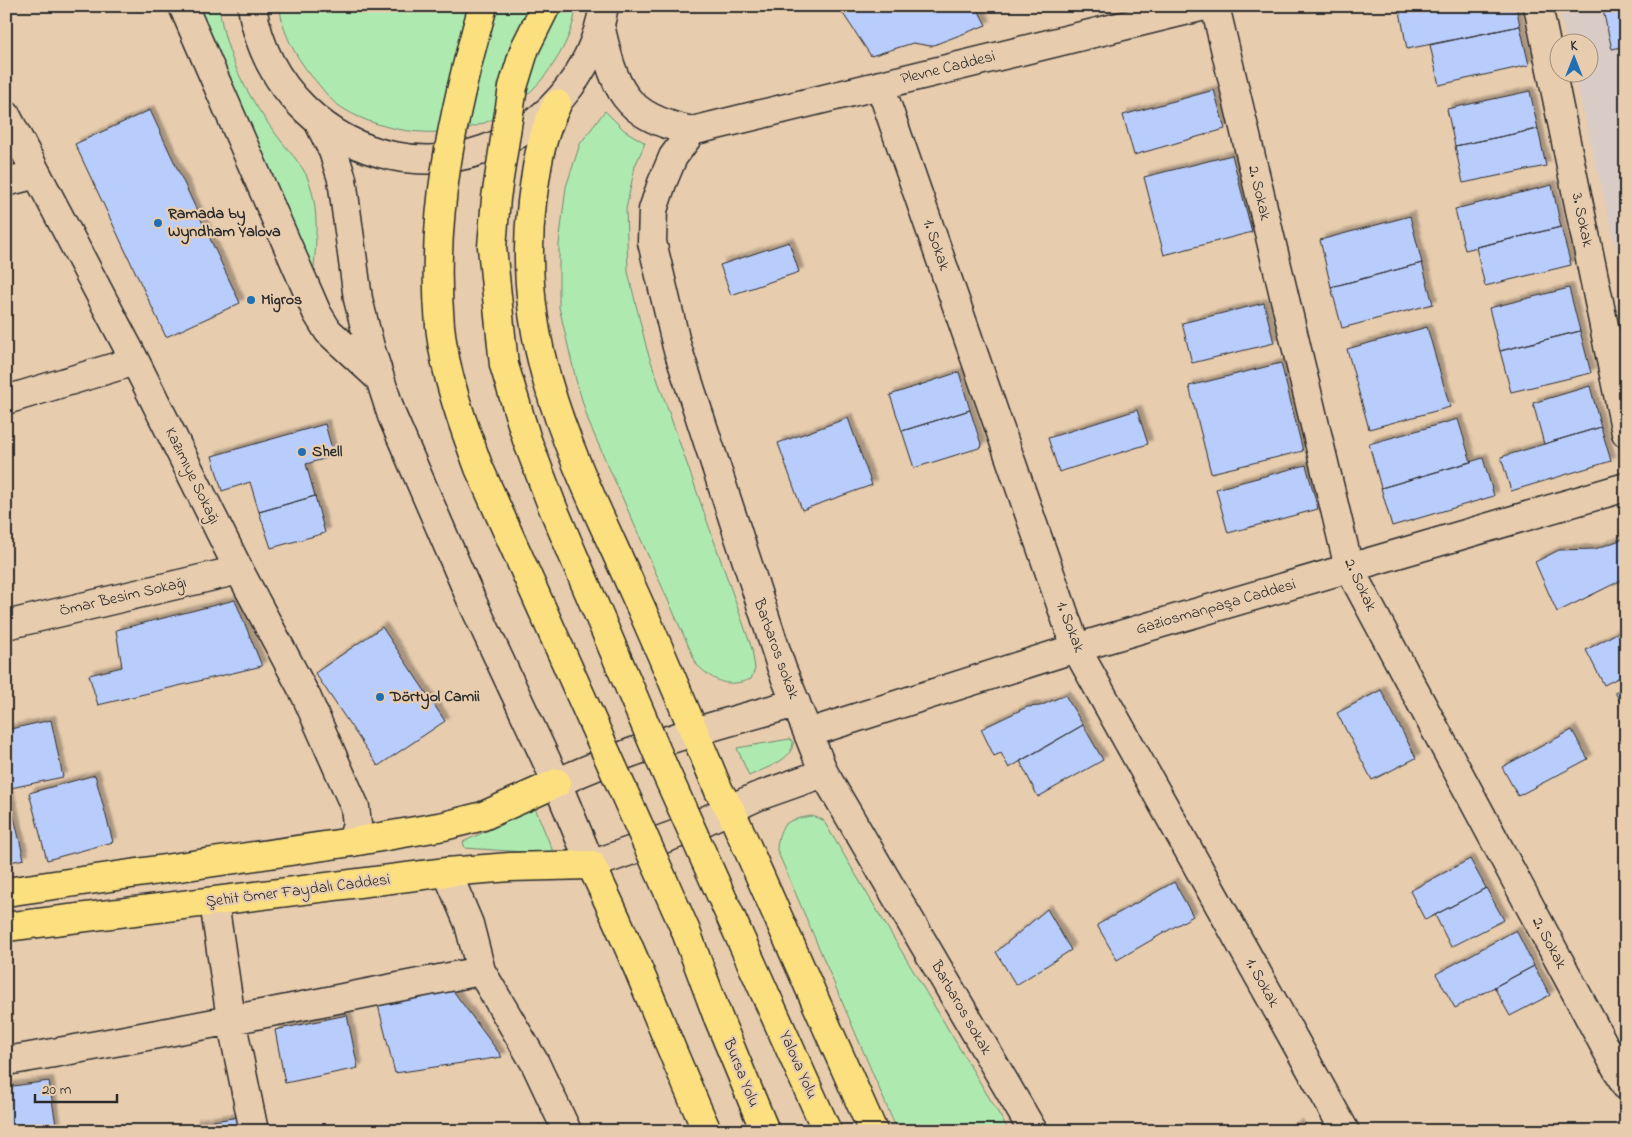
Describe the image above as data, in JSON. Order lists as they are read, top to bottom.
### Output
{
  "streets": {
    "main road": ["Şehit Ömer Faydalı Caddesi", "Yalova Yolu", "Bursa Yolu"],
    "street": [
      "Plevne Caddesi",
      "2. Sokak",
      "3. Sokak",
      "1. Sokak",
      "Kazımıye Sokağı",
      "Ömar Besim Sokağı",
      "Gaziosmanpaşa Caddesi",
      "Barbaros sokak"
    ]
  },
  "crossings": [
    ["Plevne Caddesi", "1. Sokak"],
    ["Plevne Caddesi", "Barbaros sokak"],
    ["2. Sokak", "Gaziosmanpaşa Caddesi"],
    ["1. Sokak", "Gaziosmanpaşa Caddesi"],
    ["Kazımıye Sokağı", "Ömar Besim Sokağı"],
    ["Gaziosmanpaşa Caddesi", "Barbaros sokak"]
  ],
  "places": [
    "Ramada by Wyndham Yalova",
    "Migros",
    "Shell",
    "Dörtyol Camii"
  ],
  "scale_bar": "20 m",
  "north": "top"
}
